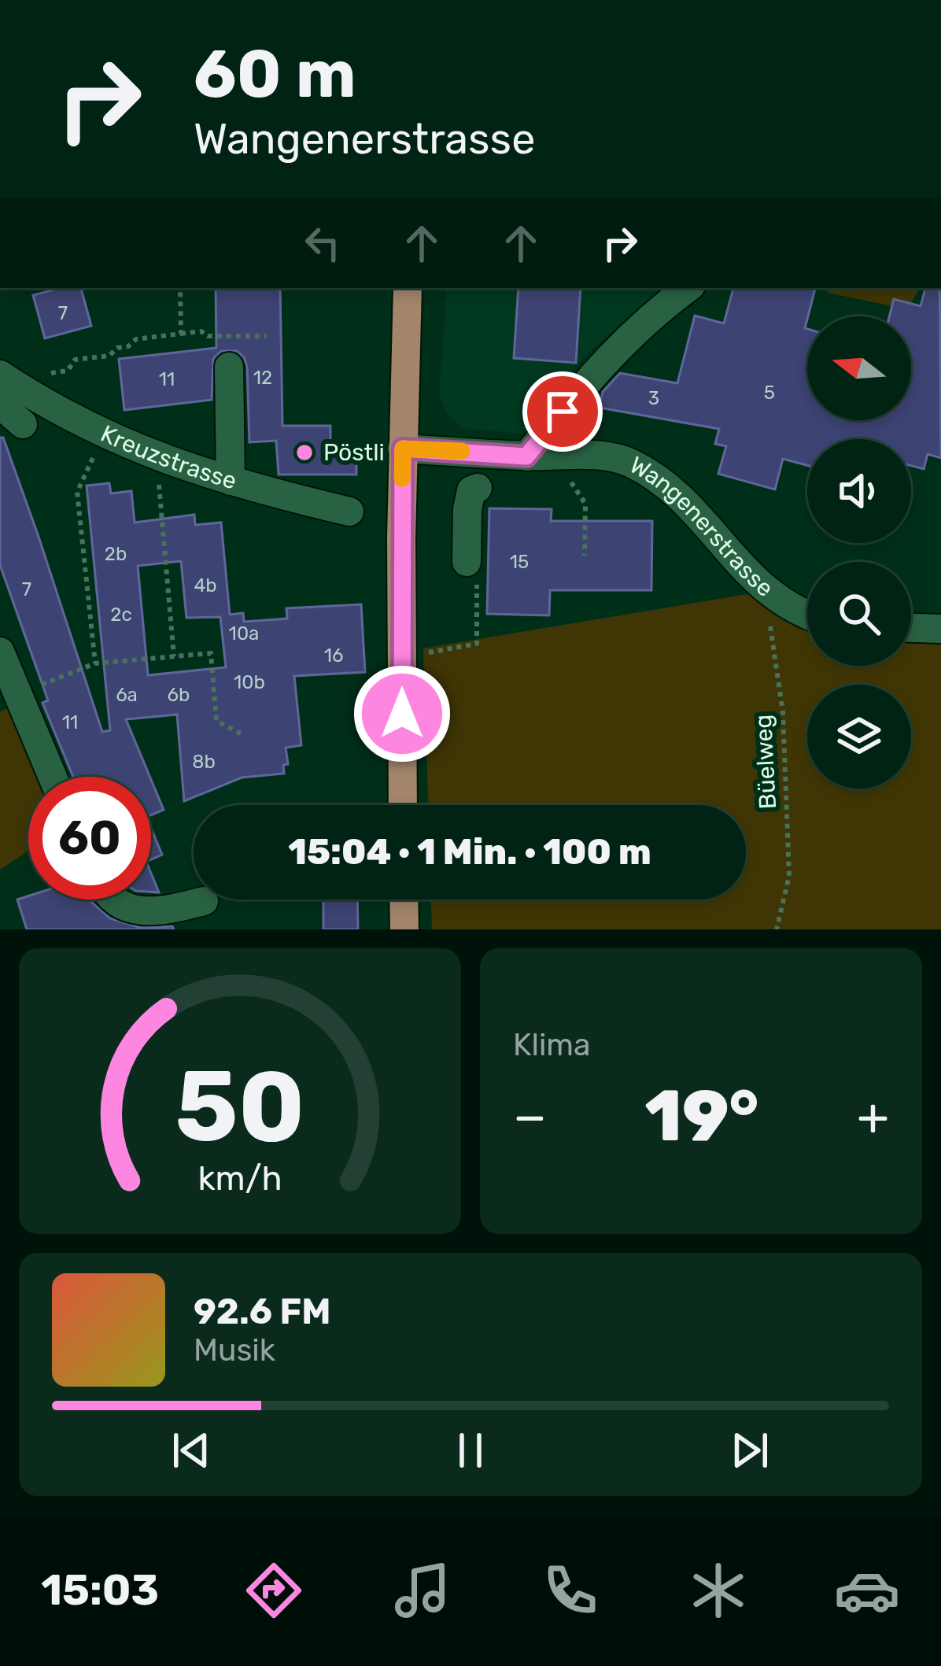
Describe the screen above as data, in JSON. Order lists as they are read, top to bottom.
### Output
{
  "streets": {
    "street": ["Kreuzstrasse", "Wangenerstrasse"],
    "path": ["Büelweg"]
  },
  "crossings": [
    ["Wangenerstrasse", "Büelweg"]
  ],
  "places": ["Pöstli"],
  "house_numbers": [
    "7",
    "12",
    "11",
    "5",
    "3",
    "2b",
    "15",
    "4b",
    "7",
    "2c",
    "10a",
    "16",
    "10b",
    "6a",
    "6b",
    "11",
    "8b"
  ],
  "north": "left",
  "page": {
    "turn": ["60 m", "Wangenerstrasse"],
    "limit": "60",
    "trip": "15:04 · 1 Min. · 100 m",
    "tile": "Klima",
    "heat": ["−", "19°", "+"],
    "song": ["92.6 FM", "Musik"],
    "tabs": "15:03",
    "gauge": ["50", "km/h"]
  }
}
